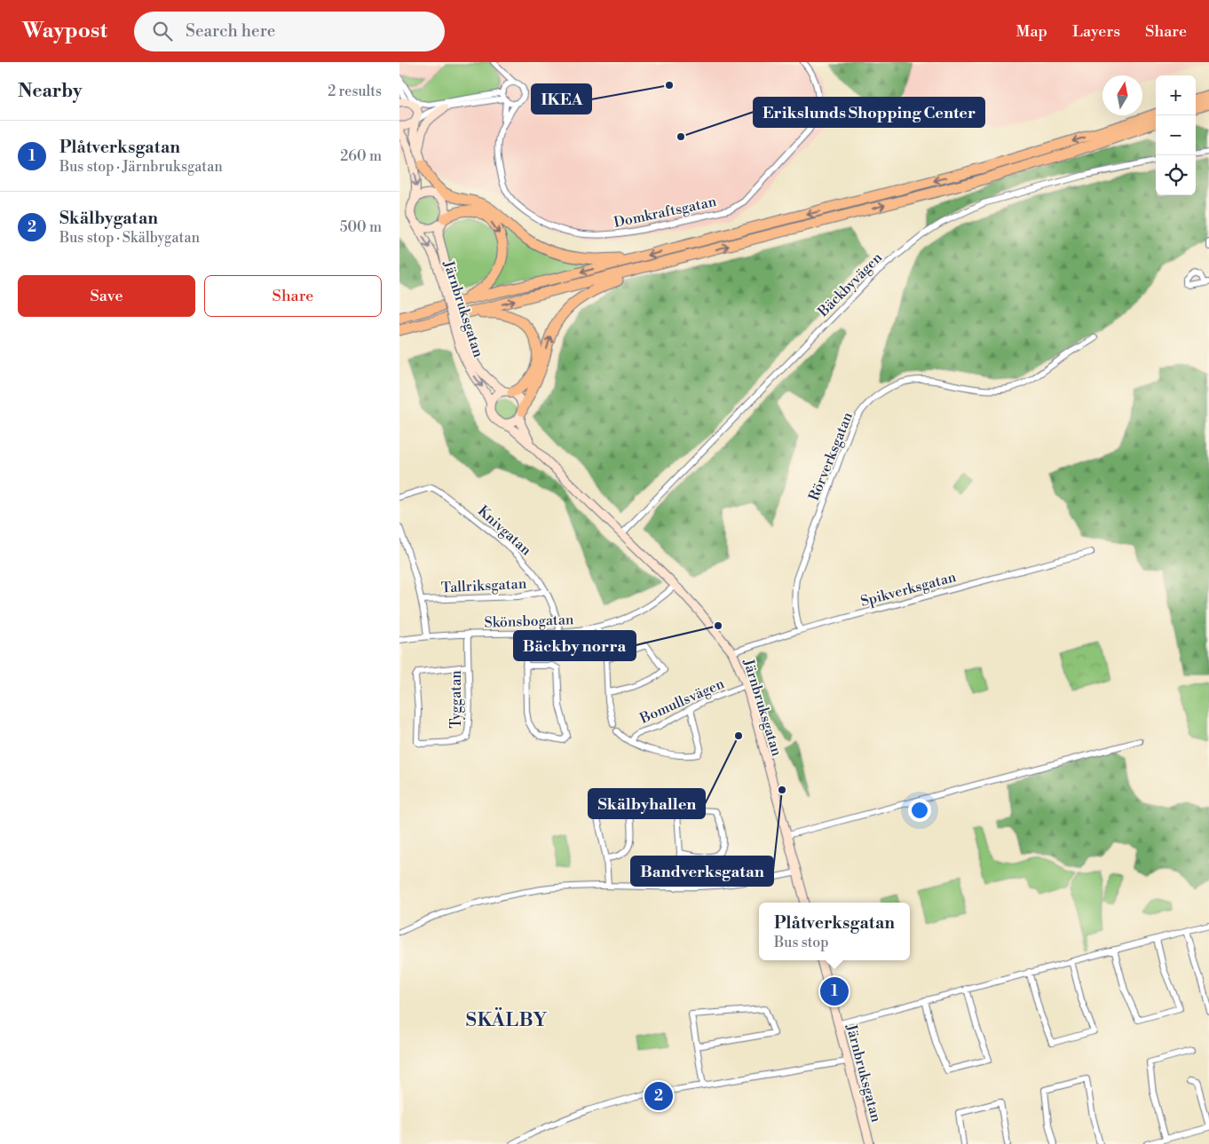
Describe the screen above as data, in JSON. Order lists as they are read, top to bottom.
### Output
{
  "streets": {
    "street": [
      "Domkraftsgatan",
      "Bäckbyvägen",
      "Järnbruksgatan",
      "Rörverksgatan",
      "Knivgatan",
      "Tallriksgatan",
      "Spikverksgatan",
      "Skönsbogatan",
      "Tyggatan",
      "Bomullsvägen"
    ]
  },
  "crossings": [
    ["Bäckbyvägen", "Järnbruksgatan"],
    ["Järnbruksgatan", "Spikverksgatan"],
    ["Järnbruksgatan", "Skönsbogatan"],
    ["Järnbruksgatan", "Bomullsvägen"],
    ["Rörverksgatan", "Spikverksgatan"],
    ["Knivgatan", "Tallriksgatan"],
    ["Knivgatan", "Skönsbogatan"],
    ["Skönsbogatan", "Tyggatan"]
  ],
  "districts": ["SKÄLBY"],
  "places": [
    "IKEA",
    "Erikslunds Shopping Center",
    "Bäckby norra",
    "Skälbyhallen",
    "Bandverksgatan"
  ],
  "north": "top",
  "page": {
    "header": "Waypost",
    "search": "Search here",
    "nav": ["Map", "Layers", "Share"],
    "heading": ["Nearby", "2 results"],
    "map_buttons": ["+", "−"],
    "list": [
      {
        "mark": "1",
        "name": "Plåtverksgatan",
        "note": "Bus stop · Järnbruksgatan",
        "value": "260 m"
      },
      {
        "mark": "2",
        "name": "Skälbygatan",
        "note": "Bus stop · Skälbygatan",
        "value": "500 m"
      }
    ],
    "buttons": ["Save", "Share"],
    "popup": ["Plåtverksgatan", "Bus stop"],
    "pins": ["1", "2"]
  }
}
